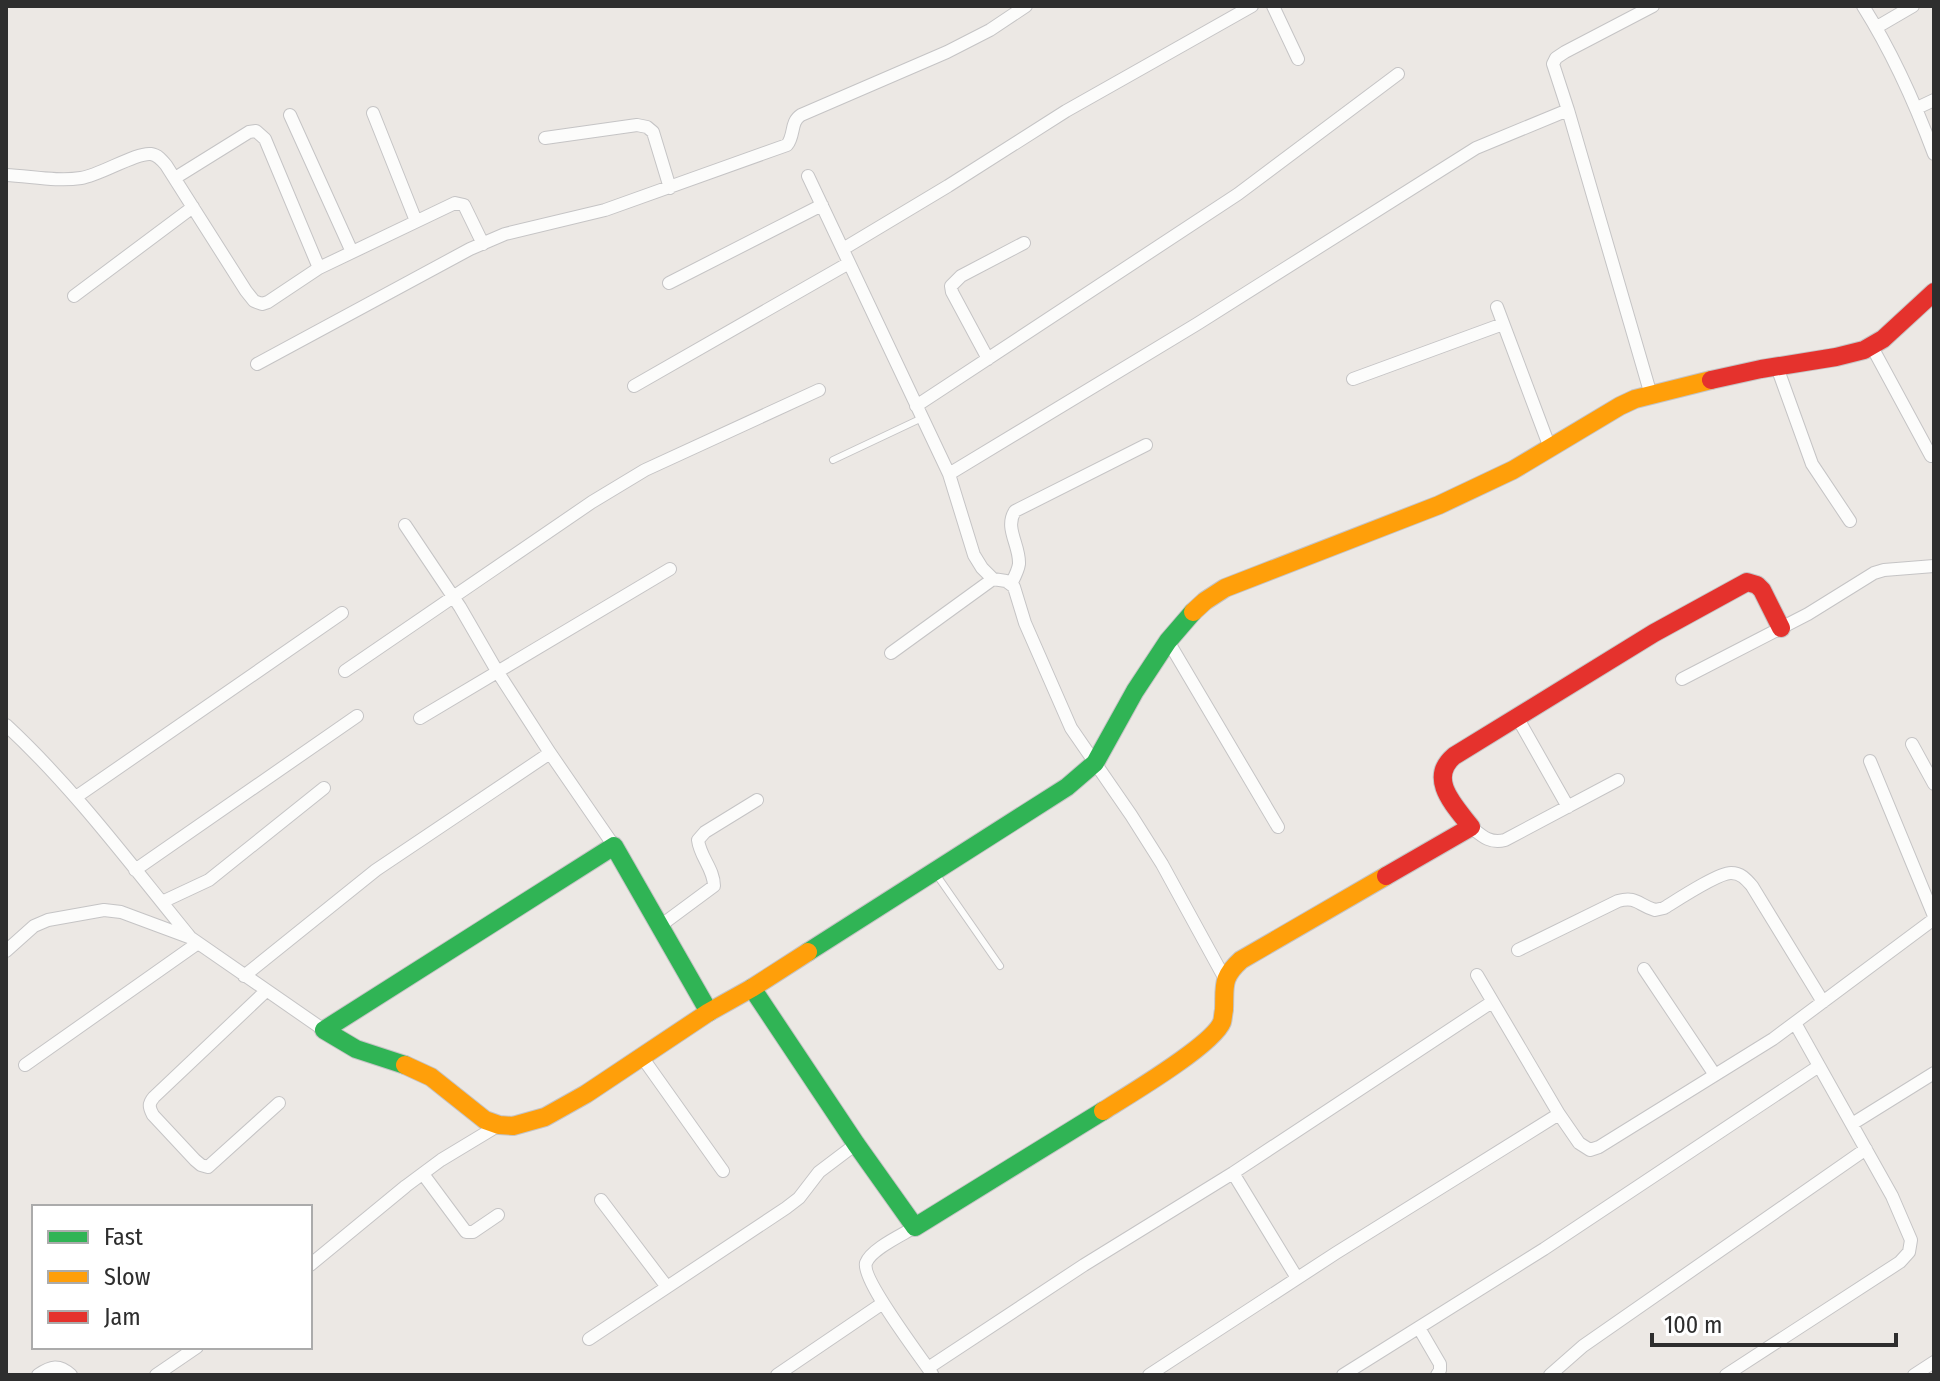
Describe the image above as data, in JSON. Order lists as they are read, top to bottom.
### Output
{
  "legend": ["Fast", "Slow", "Jam"],
  "scale_bar": "100 m"
}
